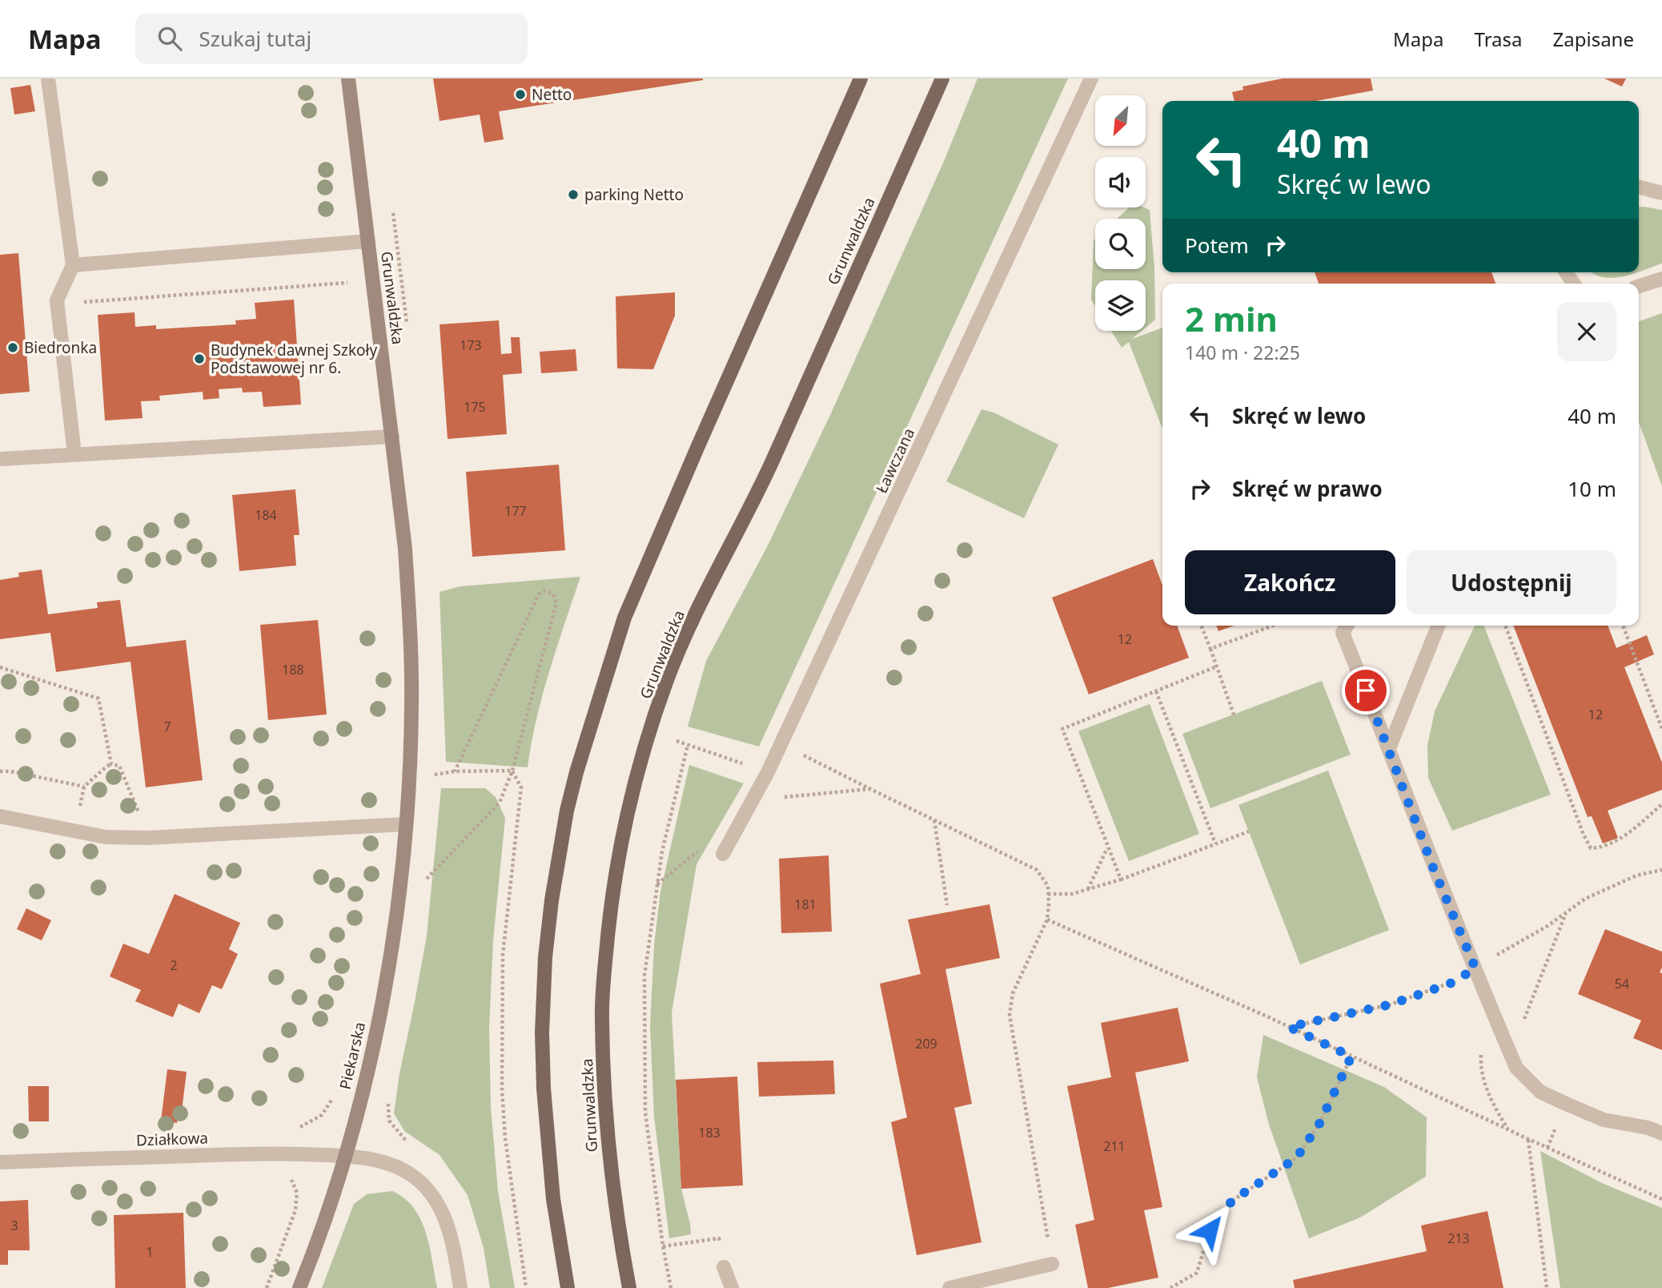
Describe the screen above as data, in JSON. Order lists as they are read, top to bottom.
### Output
{
  "streets": {
    "main road": ["Grunwaldzka"],
    "street": ["Ławczana", "Piekarska", "Działkowa"]
  },
  "crossings": [
    ["Grunwaldzka", "Piekarska"],
    ["Piekarska", "Działkowa"]
  ],
  "places": [
    "Netto",
    "parking Netto",
    "Biedronka",
    "Budynek dawnej Szkoły Podstawowej nr 6."
  ],
  "house_numbers": [
    "173",
    "175",
    "177",
    "184",
    "12",
    "188",
    "12",
    "7",
    "181",
    "2",
    "54",
    "209",
    "183",
    "211",
    "3",
    "213",
    "1"
  ],
  "north": "bottom left",
  "page": {
    "header": "Mapa",
    "search": "Szukaj tutaj",
    "nav": ["Mapa", "Trasa", "Zapisane"],
    "turn": ["40 m", "Skręć w lewo"],
    "then": "Potem",
    "heading": ["2 min", "140 m · 22:25"],
    "list": [
      {
        "name": "Skręć w lewo",
        "value": "40 m"
      },
      {
        "name": "Skręć w prawo",
        "value": "10 m"
      }
    ],
    "buttons": ["Zakończ", "Udostępnij"]
  }
}
